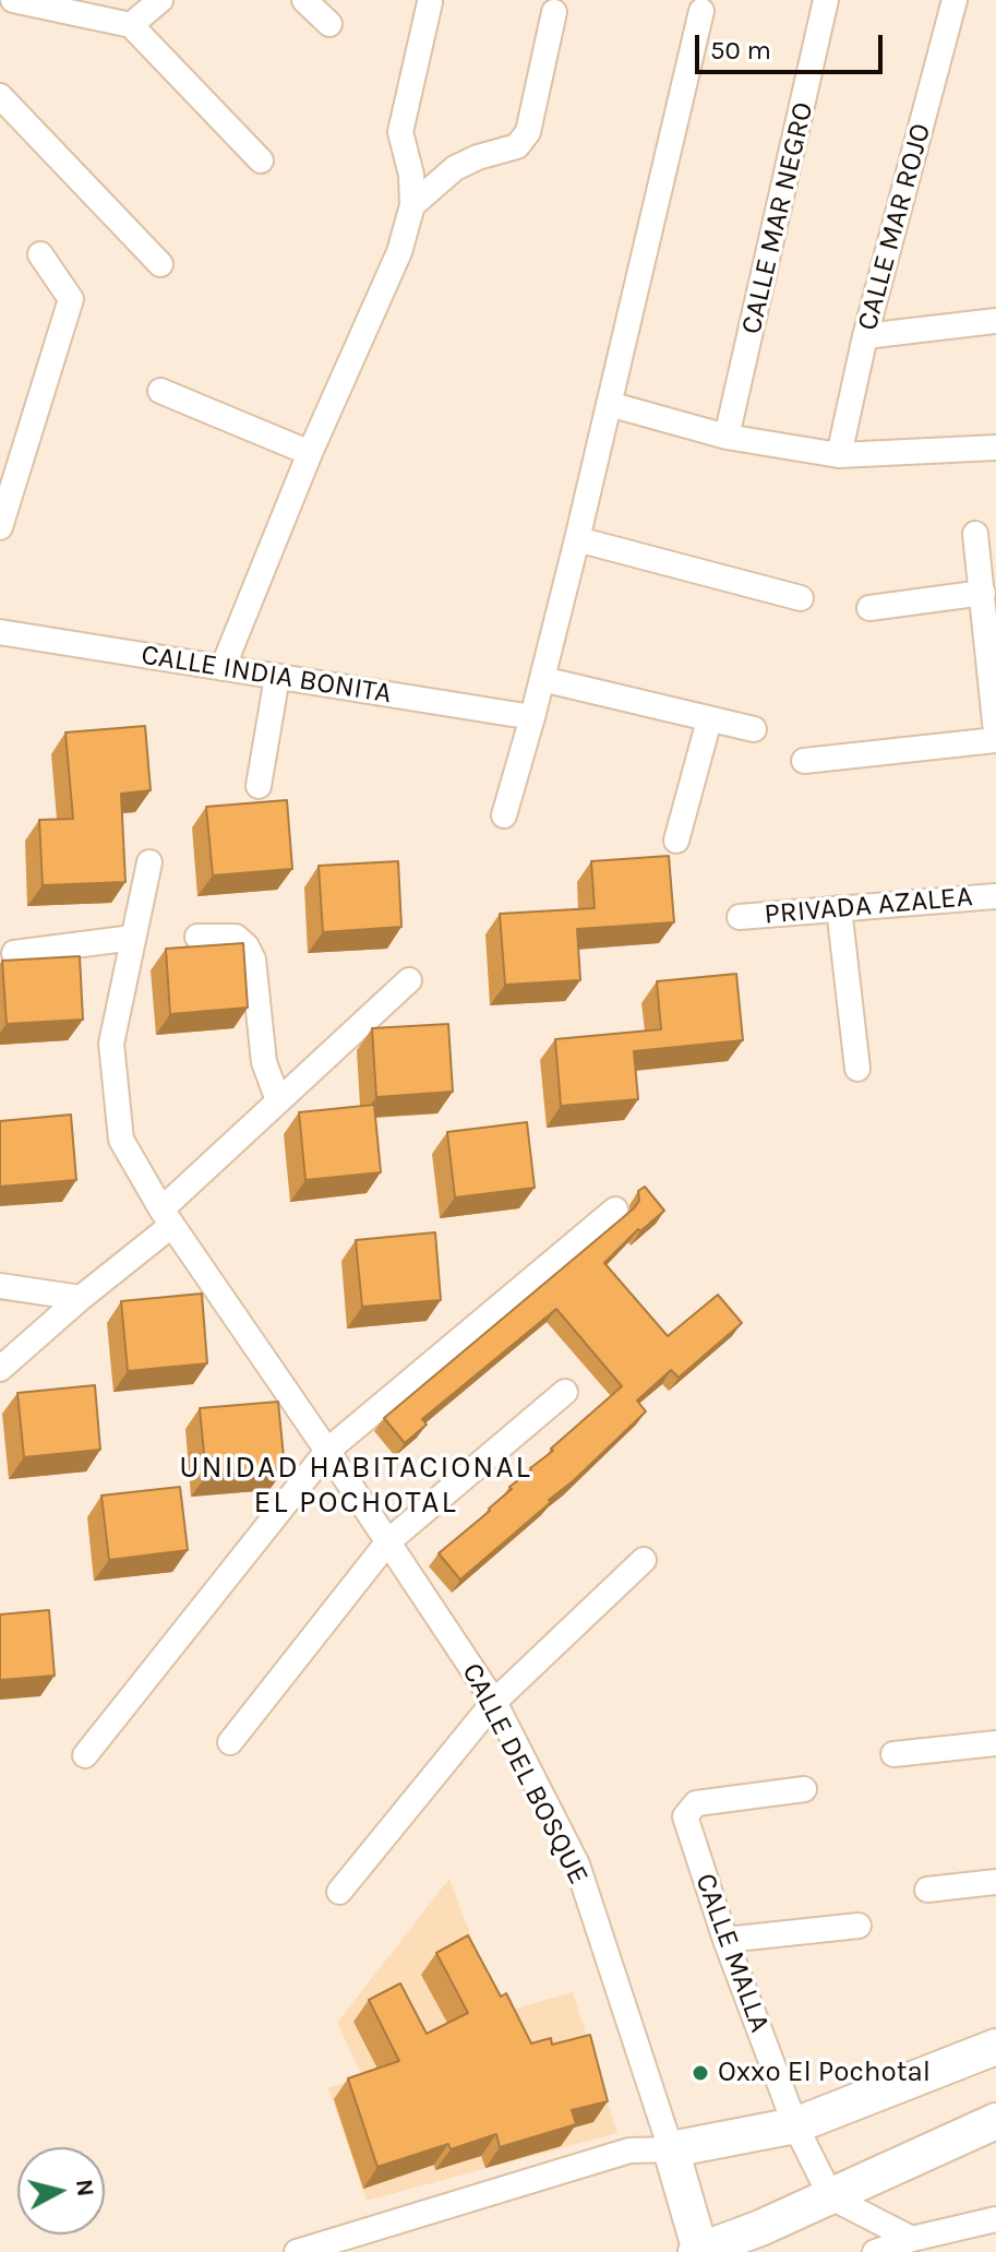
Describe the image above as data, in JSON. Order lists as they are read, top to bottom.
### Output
{
  "streets": {
    "street": [
      "CALLE MAR NEGRO",
      "CALLE MAR ROJO",
      "CALLE INDIA BONITA",
      "PRIVADA AZALEA",
      "CALLE DEL BOSQUE",
      "CALLE MALLA"
    ]
  },
  "districts": ["UNIDAD HABITACIONAL EL POCHOTAL"],
  "places": ["Oxxo El Pochotal"],
  "scale_bar": "50 m",
  "north": "right"
}
